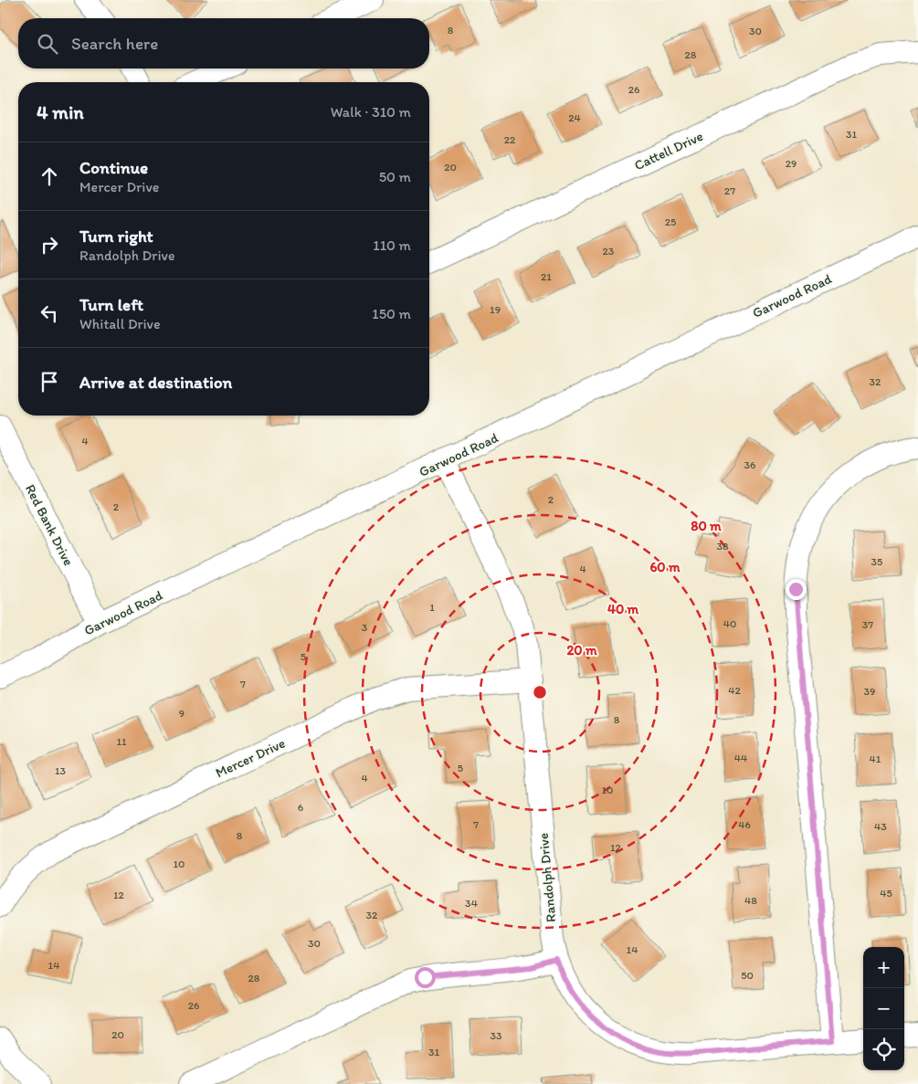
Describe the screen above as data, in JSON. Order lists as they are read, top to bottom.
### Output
{
  "streets": {
    "street": [
      "Cattell Drive",
      "Garwood Road",
      "Red Bank Drive",
      "Mercer Drive",
      "Randolph Drive"
    ]
  },
  "crossings": [
    ["Garwood Road", "Red Bank Drive"],
    ["Garwood Road", "Randolph Drive"],
    ["Mercer Drive", "Randolph Drive"]
  ],
  "house_numbers": [
    "8",
    "30",
    "28",
    "26",
    "24",
    "31",
    "22",
    "29",
    "20",
    "27",
    "25",
    "23",
    "21",
    "19",
    "32",
    "4",
    "36",
    "2",
    "2",
    "38",
    "35",
    "4",
    "1",
    "40",
    "37",
    "3",
    "5",
    "7",
    "42",
    "39",
    "9",
    "8",
    "11",
    "44",
    "41",
    "5",
    "13",
    "4",
    "10",
    "6",
    "7",
    "46",
    "43",
    "8",
    "12",
    "10",
    "45",
    "12",
    "48",
    "34",
    "32",
    "30",
    "14",
    "14",
    "50",
    "28",
    "26",
    "20",
    "33",
    "31"
  ],
  "page": {
    "search": "Search here",
    "heading": ["4 min", "Walk · 310 m"],
    "list": [
      ["Continue", "Mercer Drive", "50 m"],
      ["Turn right", "Randolph Drive", "110 m"],
      ["Turn left", "Whitall Drive", "150 m"],
      "Arrive at destination"
    ],
    "map_buttons": ["+", "−"]
  },
  "rings": [
    "80 m",
    "60 m",
    "40 m",
    "20 m"
  ]
}
